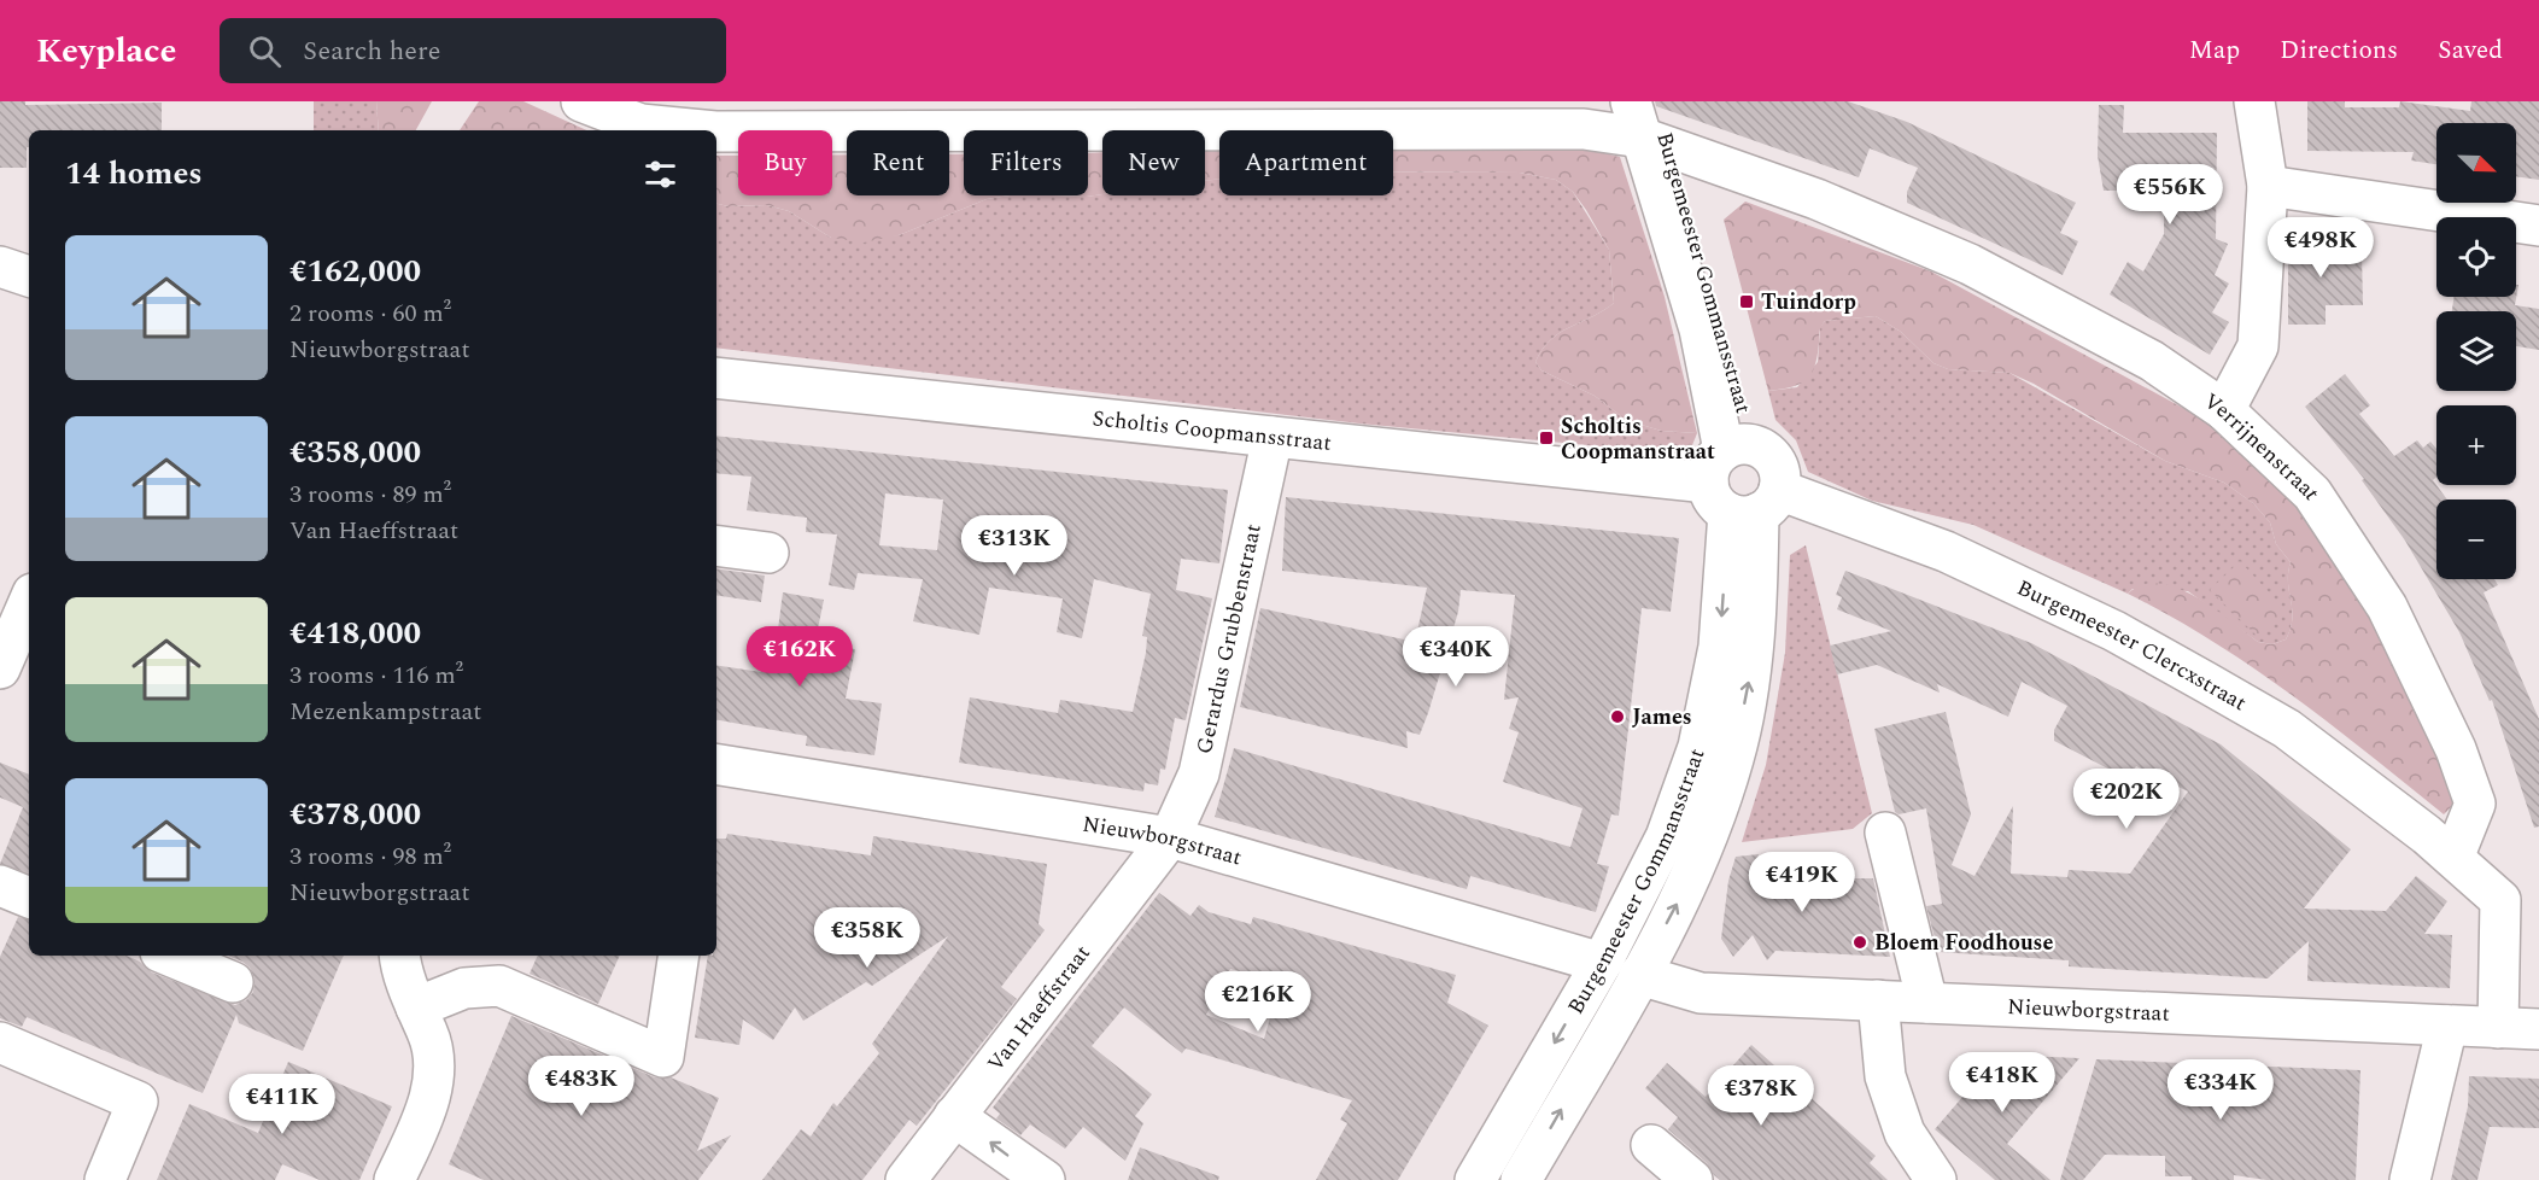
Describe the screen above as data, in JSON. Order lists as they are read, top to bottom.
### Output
{
  "streets": {
    "street": [
      "Burgemeester Gommansstraat",
      "Scholtis Coopmansstraat",
      "Verrijnenstraat",
      "Gerardus Grubbenstraat",
      "Burgemeester Clercxstraat",
      "Nieuwborgstraat",
      "Van Haeffstraat"
    ]
  },
  "crossings": [
    ["Burgemeester Gommansstraat", "Scholtis Coopmansstraat"],
    ["Burgemeester Gommansstraat", "Verrijnenstraat"],
    ["Burgemeester Gommansstraat", "Burgemeester Clercxstraat"],
    ["Burgemeester Gommansstraat", "Nieuwborgstraat"],
    ["Scholtis Coopmansstraat", "Gerardus Grubbenstraat"],
    ["Scholtis Coopmansstraat", "Burgemeester Clercxstraat"],
    ["Verrijnenstraat", "Burgemeester Clercxstraat"],
    ["Gerardus Grubbenstraat", "Nieuwborgstraat"],
    ["Gerardus Grubbenstraat", "Van Haeffstraat"],
    ["Nieuwborgstraat", "Van Haeffstraat"]
  ],
  "places": {
    "transit": ["Tuindorp", "Scholtis Coopmanstraat"],
    "other": ["James", "Bloem Foodhouse"]
  },
  "north": "bottom right",
  "page": {
    "header": "Keyplace",
    "search": "Search here",
    "nav": ["Map", "Directions", "Saved"],
    "map_buttons": ["+", "−"],
    "chip": [
      "Buy",
      "Rent",
      "Filters",
      "New",
      "Apartment"
    ],
    "heading": "14 homes",
    "price": [
      "€556K",
      "€498K",
      "€313K",
      "€162K",
      "€340K",
      "€202K",
      "€419K",
      "€358K",
      "€216K",
      "€418K",
      "€483K",
      "€334K",
      "€378K",
      "€411K"
    ],
    "list": [
      {
        "name": "€162,000",
        "note": "2 rooms · 60 m² · Nieuwborgstraat"
      },
      {
        "name": "€358,000",
        "note": "3 rooms · 89 m² · Van Haeffstraat"
      },
      {
        "name": "€418,000",
        "note": "3 rooms · 116 m² · Mezenkampstraat"
      },
      {
        "name": "€378,000",
        "note": "3 rooms · 98 m² · Nieuwborgstraat"
      }
    ]
  }
}
